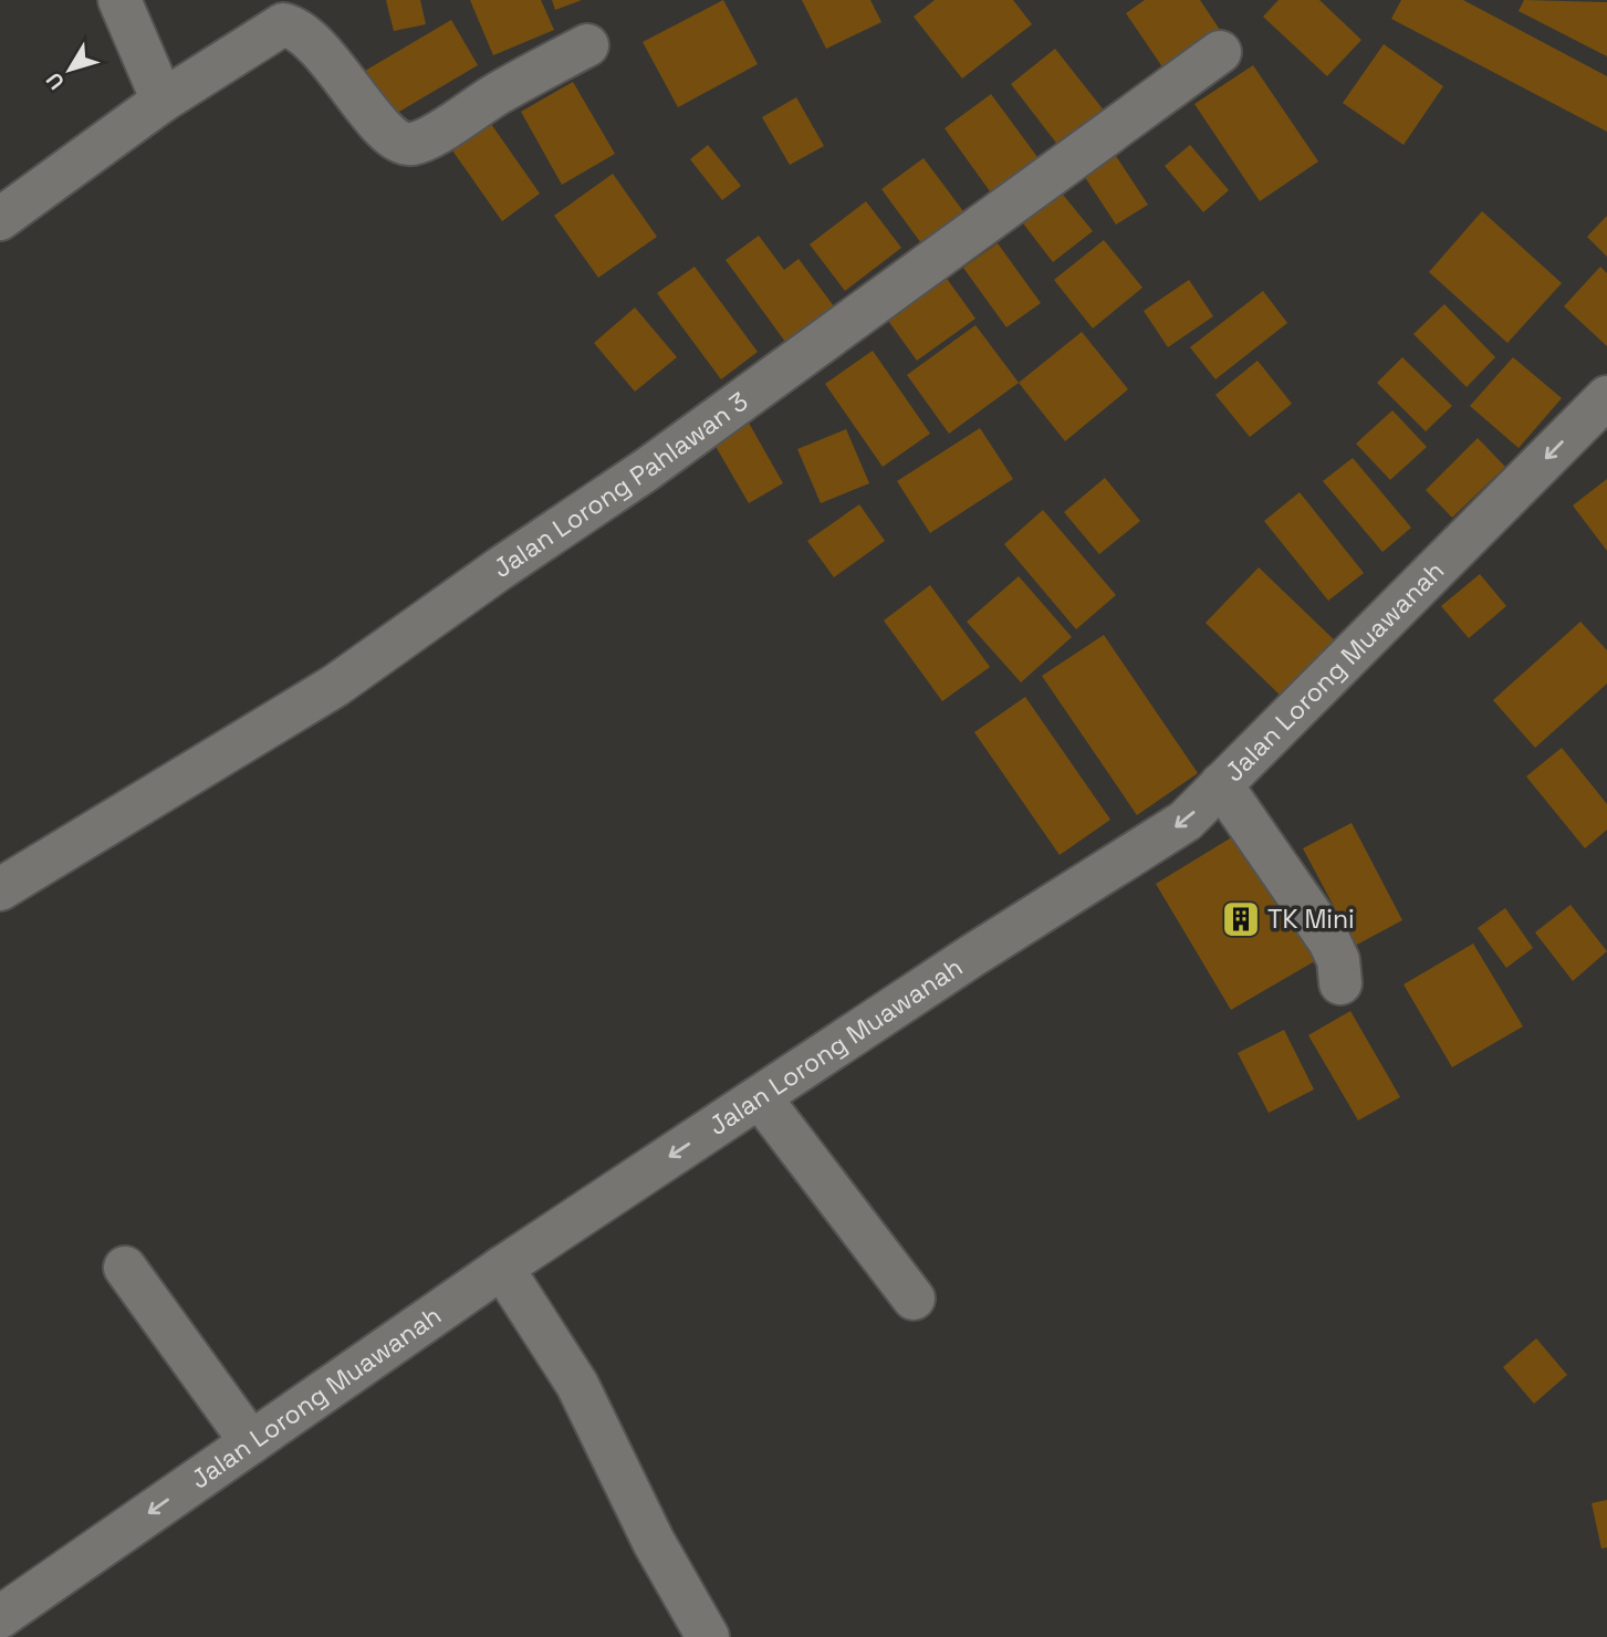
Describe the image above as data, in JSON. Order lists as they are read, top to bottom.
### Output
{
  "streets": {
    "street": ["Jalan Lorong Pahlawan 3", "Jalan Lorong Muawanah"]
  },
  "one_way": ["Jalan Lorong Muawanah"],
  "places": {
    "building": ["TK Mini"]
  },
  "north": "bottom left"
}
